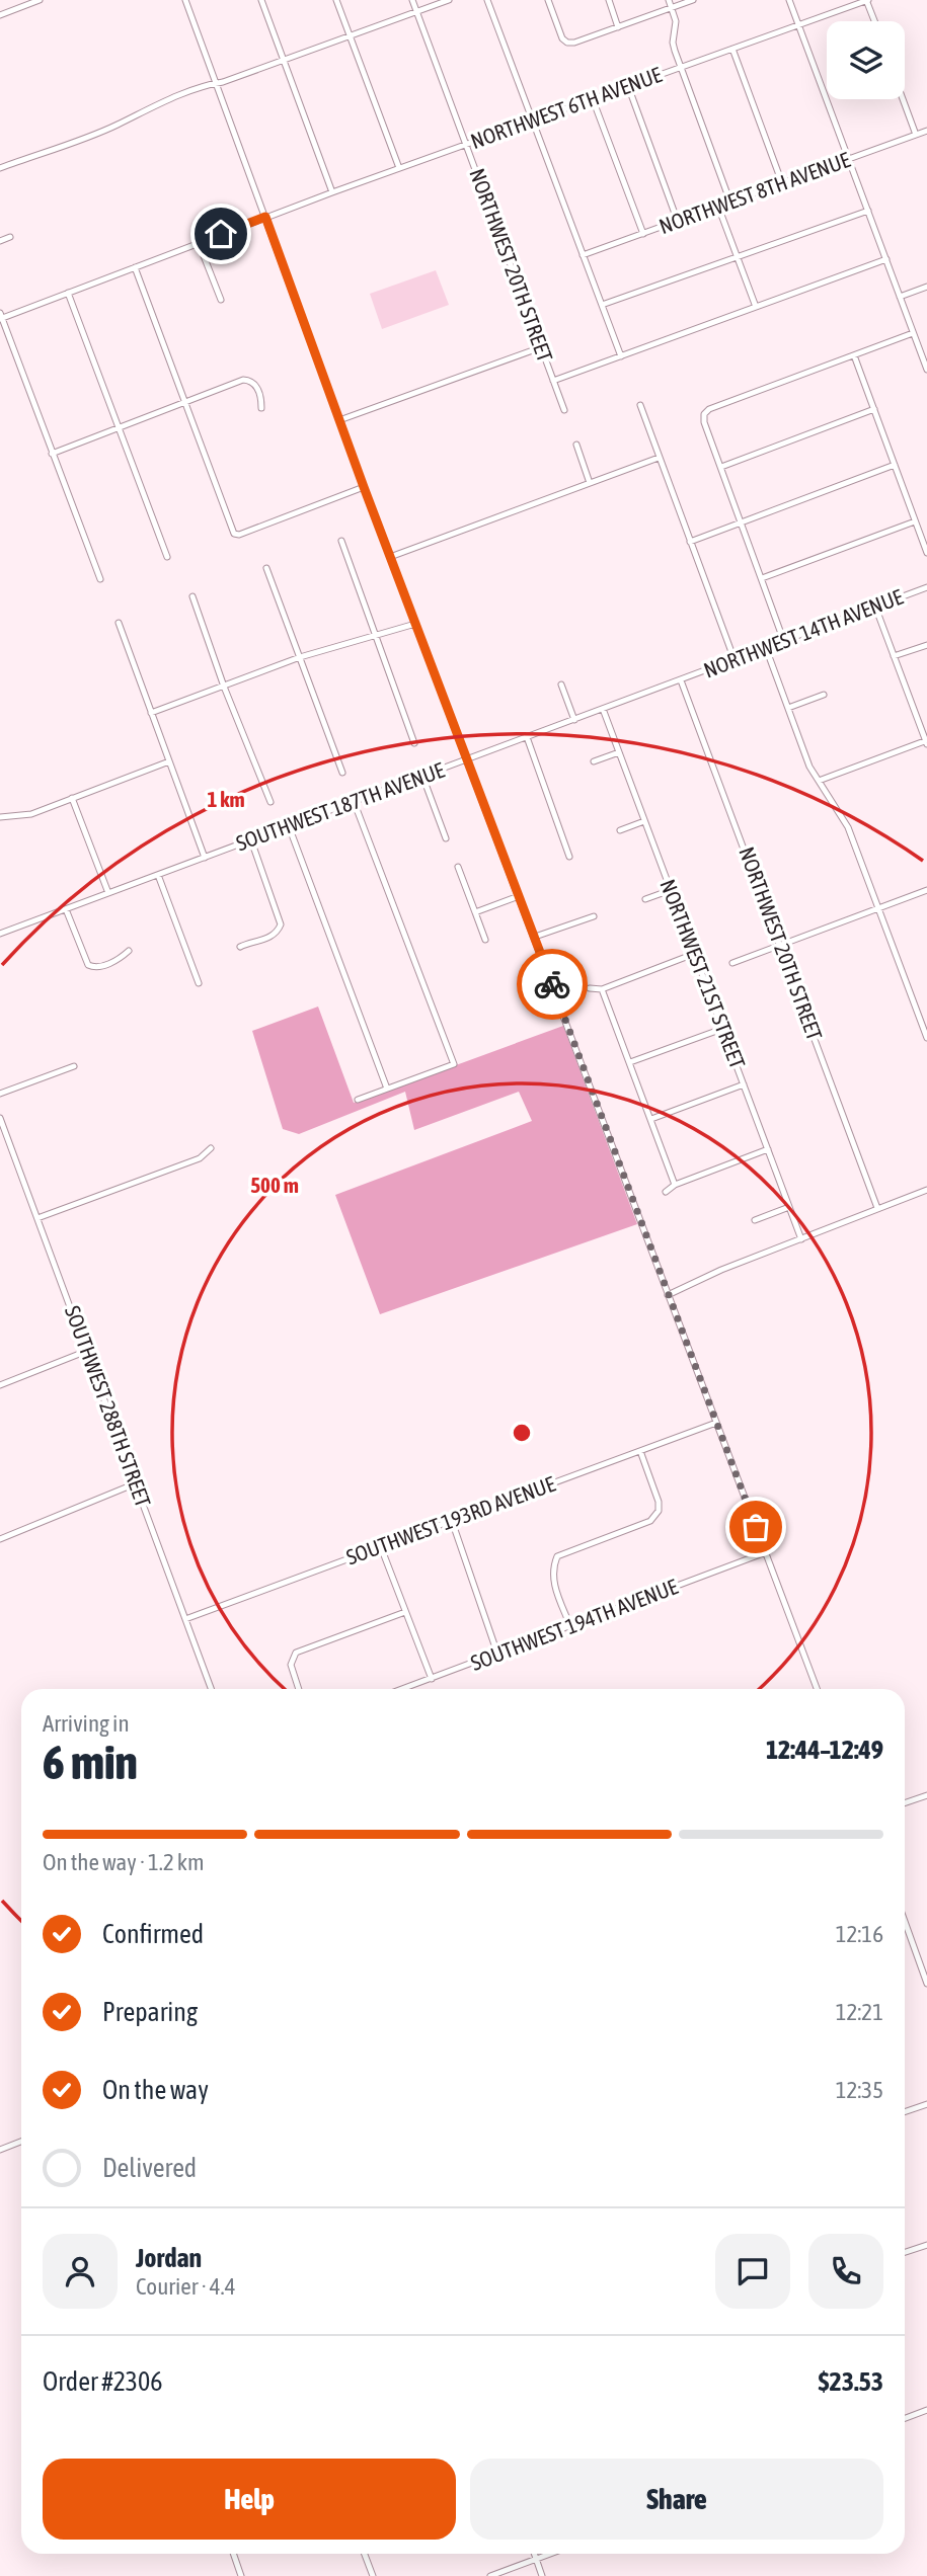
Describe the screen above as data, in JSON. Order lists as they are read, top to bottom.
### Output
{
  "streets": {
    "street": [
      "NORTHWEST 6TH AVENUE",
      "NORTHWEST 8TH AVENUE",
      "NORTHWEST 20TH STREET",
      "NORTHWEST 14TH AVENUE",
      "SOUTHWEST 187TH AVENUE",
      "NORTHWEST 21ST STREET",
      "SOUTHWEST 288TH STREET",
      "SOUTHWEST 193RD AVENUE",
      "SOUTHWEST 194TH AVENUE"
    ]
  },
  "crossings": [
    ["NORTHWEST 6TH AVENUE", "NORTHWEST 20TH STREET"],
    ["NORTHWEST 20TH STREET", "NORTHWEST 14TH AVENUE"],
    ["NORTHWEST 20TH STREET", "SOUTHWEST 187TH AVENUE"],
    ["NORTHWEST 14TH AVENUE", "SOUTHWEST 187TH AVENUE"],
    ["SOUTHWEST 187TH AVENUE", "NORTHWEST 21ST STREET"],
    ["SOUTHWEST 288TH STREET", "SOUTHWEST 193RD AVENUE"]
  ],
  "page": {
    "heading": ["6 min", "Arriving in", "12:44–12:49"],
    "panel": [
      "Jordan",
      "Courier · 4.4",
      "Order #2306",
      "$23.53"
    ],
    "bar": "On the way · 1.2 km",
    "list": [
      ["Confirmed", "12:16"],
      ["Preparing", "12:21"],
      ["On the way", "12:35"],
      "Delivered"
    ],
    "buttons": ["Help", "Share"]
  },
  "rings": ["1 km", "500 m"]
}
